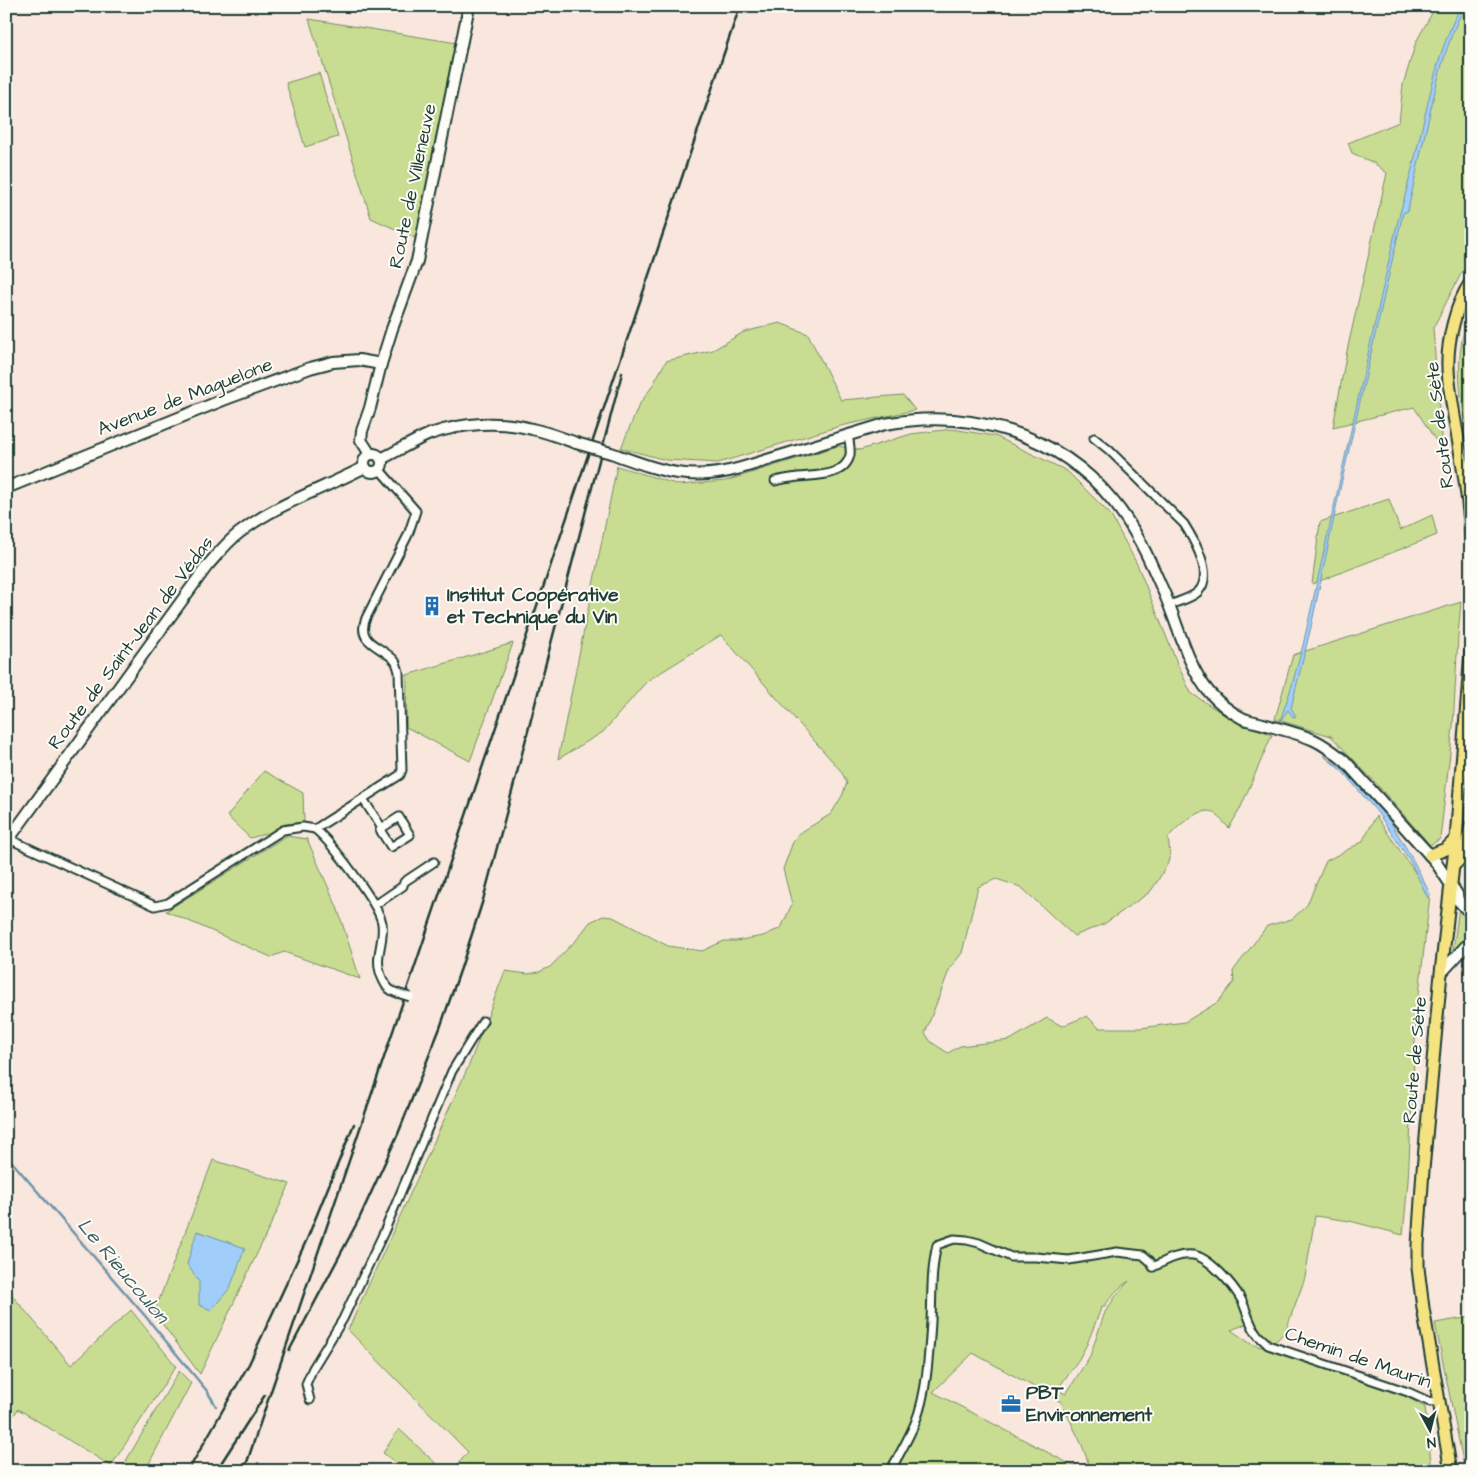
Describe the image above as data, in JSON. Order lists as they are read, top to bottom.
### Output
{
  "streets": {
    "main road": ["Route de Sète"],
    "street": [
      "Route de Villeneuve",
      "Avenue de Maguelone",
      "Route de Saint-Jean de Védas",
      "Chemin de Maurin"
    ]
  },
  "crossings": [
    ["Route de Villeneuve", "Avenue de Maguelone"],
    ["Route de Villeneuve", "Route de Saint-Jean de Védas"],
    ["Route de Sète", "Chemin de Maurin"]
  ],
  "water": ["Le Rieucoulon"],
  "places": {
    "building": ["Institut Coopérative et Technique du Vin"],
    "office": ["PBT Environnement"]
  },
  "north": "bottom"
}
